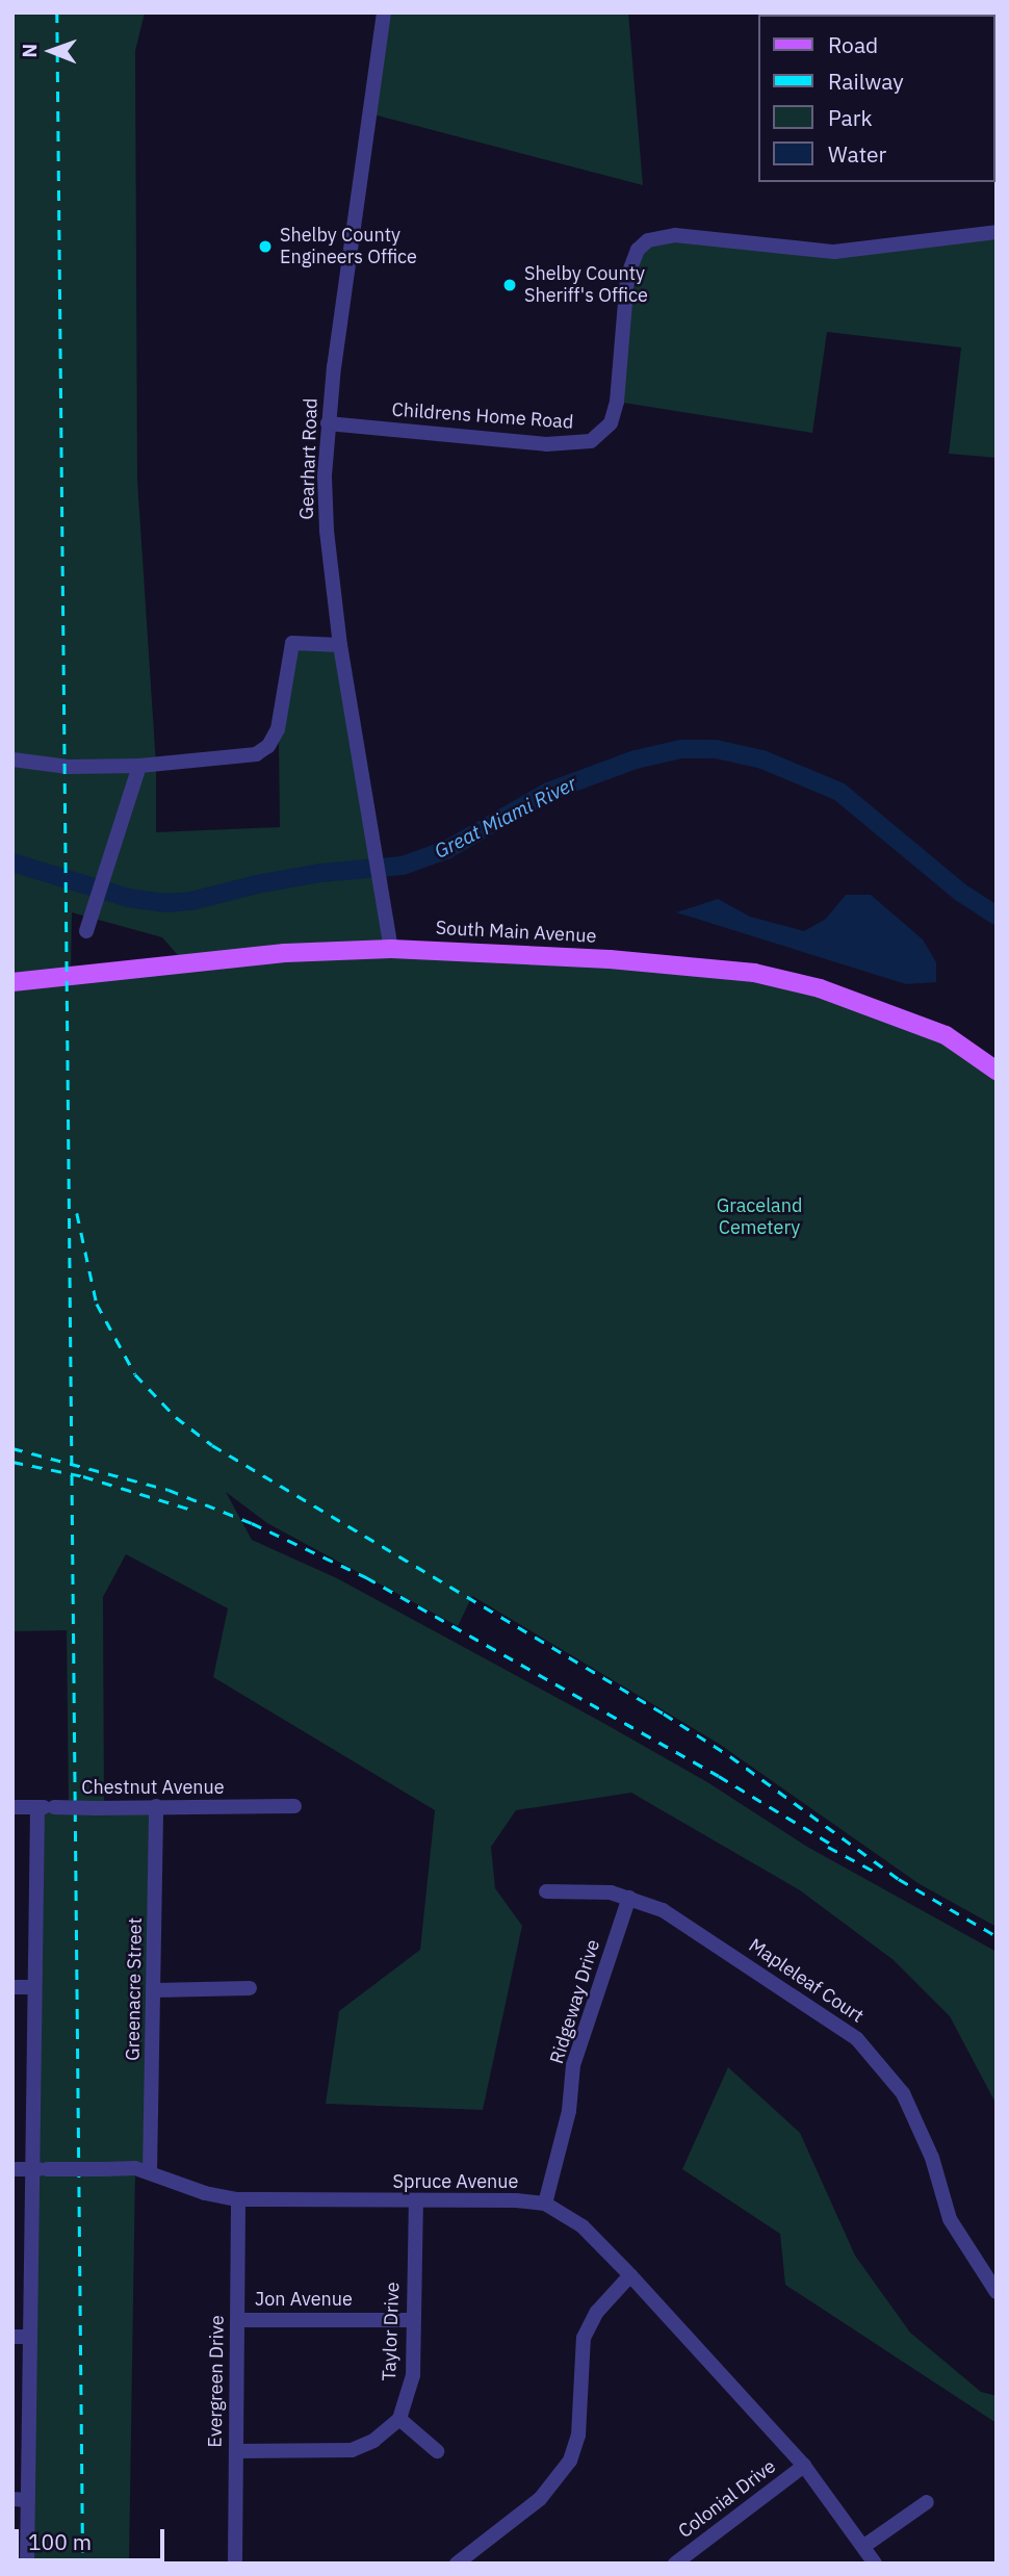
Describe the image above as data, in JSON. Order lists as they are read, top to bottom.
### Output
{
  "streets": {
    "main road": ["South Main Avenue"],
    "street": [
      "Childrens Home Road",
      "Gearhart Road",
      "Chestnut Avenue",
      "Mapleleaf Court",
      "Greenacre Street",
      "Ridgeway Drive",
      "Spruce Avenue",
      "Jon Avenue",
      "Taylor Drive",
      "Evergreen Drive",
      "Colonial Drive"
    ]
  },
  "crossings": [
    ["Childrens Home Road", "Gearhart Road"],
    ["Gearhart Road", "South Main Avenue"],
    ["Chestnut Avenue", "Greenacre Street"],
    ["Mapleleaf Court", "Ridgeway Drive"],
    ["Greenacre Street", "Spruce Avenue"],
    ["Ridgeway Drive", "Spruce Avenue"],
    ["Spruce Avenue", "Taylor Drive"],
    ["Spruce Avenue", "Evergreen Drive"],
    ["Spruce Avenue", "Colonial Drive"],
    ["Jon Avenue", "Taylor Drive"],
    ["Jon Avenue", "Evergreen Drive"]
  ],
  "water": ["Great Miami River"],
  "parks": ["Graceland Cemetery"],
  "places": ["Shelby County Engineers Office", "Shelby County Sheriff's Office"],
  "legend": [
    "Road",
    "Railway",
    "Park",
    "Water"
  ],
  "scale_bar": "100 m",
  "north": "left"
}
